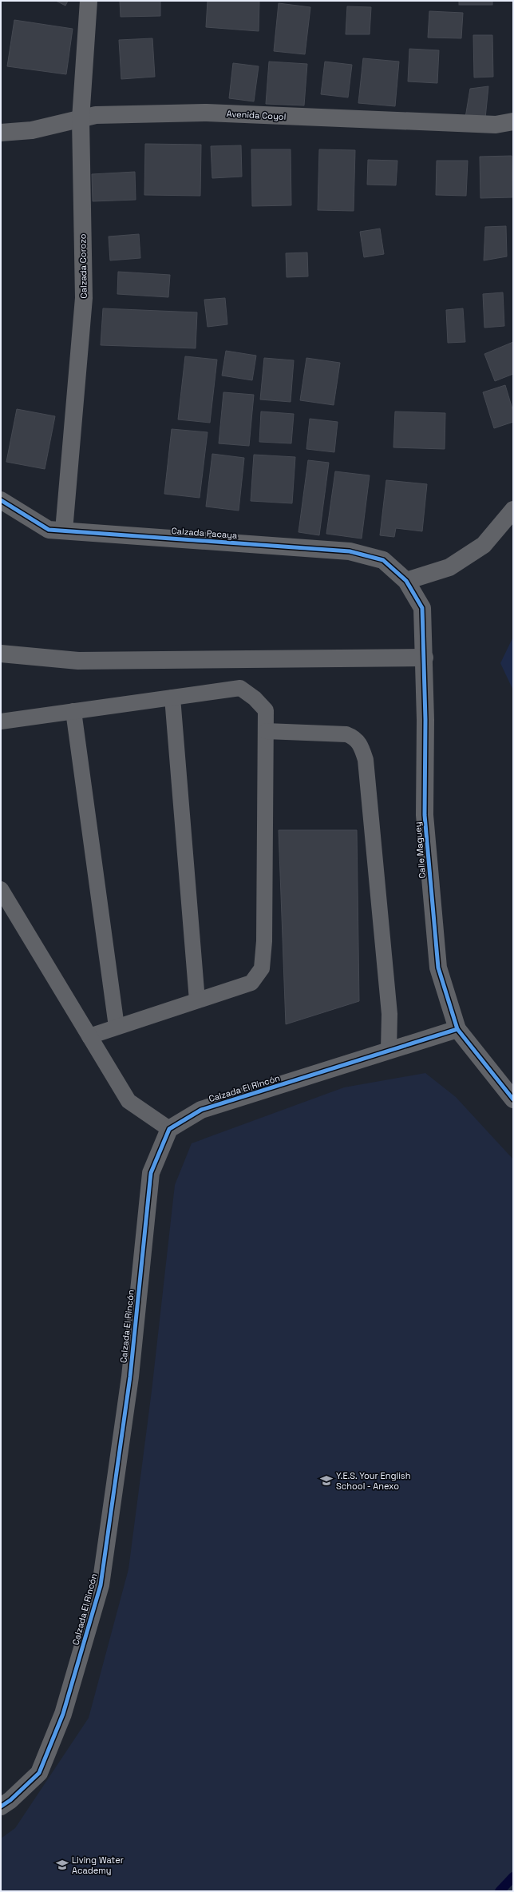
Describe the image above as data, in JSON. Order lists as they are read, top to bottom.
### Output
{
  "streets": {
    "street": [
      "Avenida Coyol",
      "Calzada Corozo",
      "Calzada Pacaya",
      "Calle Maguey",
      "Calzada El Rincón"
    ]
  },
  "crossings": [
    ["Avenida Coyol", "Calzada Corozo"],
    ["Calzada Corozo", "Calzada Pacaya"],
    ["Calzada Pacaya", "Calle Maguey"],
    ["Calle Maguey", "Calzada El Rincón"]
  ],
  "places": {
    "school or university": ["Y.E.S. Your English School - Anexo", "Living Water Academy"]
  }
}
